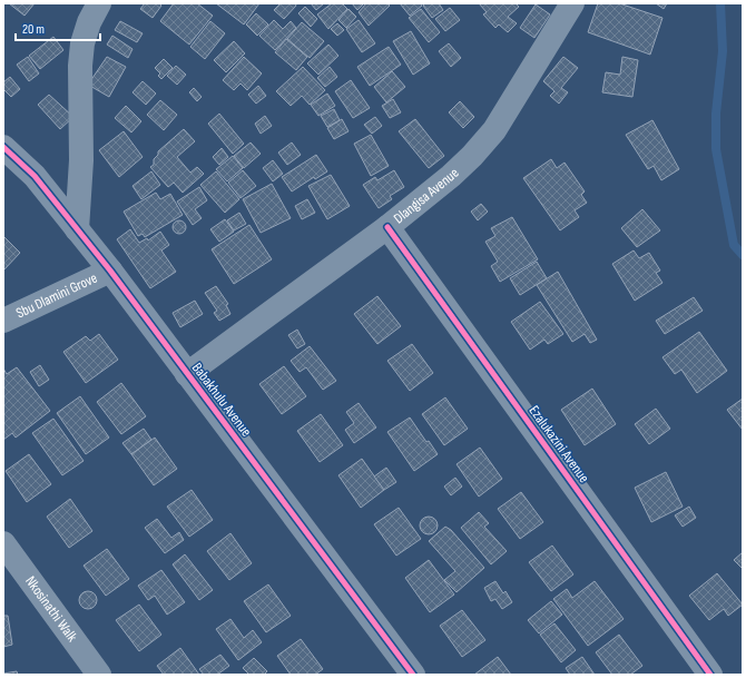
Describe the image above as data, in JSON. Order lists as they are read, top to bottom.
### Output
{
  "streets": {
    "street": [
      "Dlangisa Avenue",
      "Sbu Dlamini Grove",
      "Babakhulu Avenue",
      "Ezalukazini Avenue",
      "Nkosinathi Walk"
    ]
  },
  "crossings": [
    ["Dlangisa Avenue", "Babakhulu Avenue"],
    ["Dlangisa Avenue", "Ezalukazini Avenue"],
    ["Sbu Dlamini Grove", "Babakhulu Avenue"]
  ],
  "scale_bar": "20 m"
}
